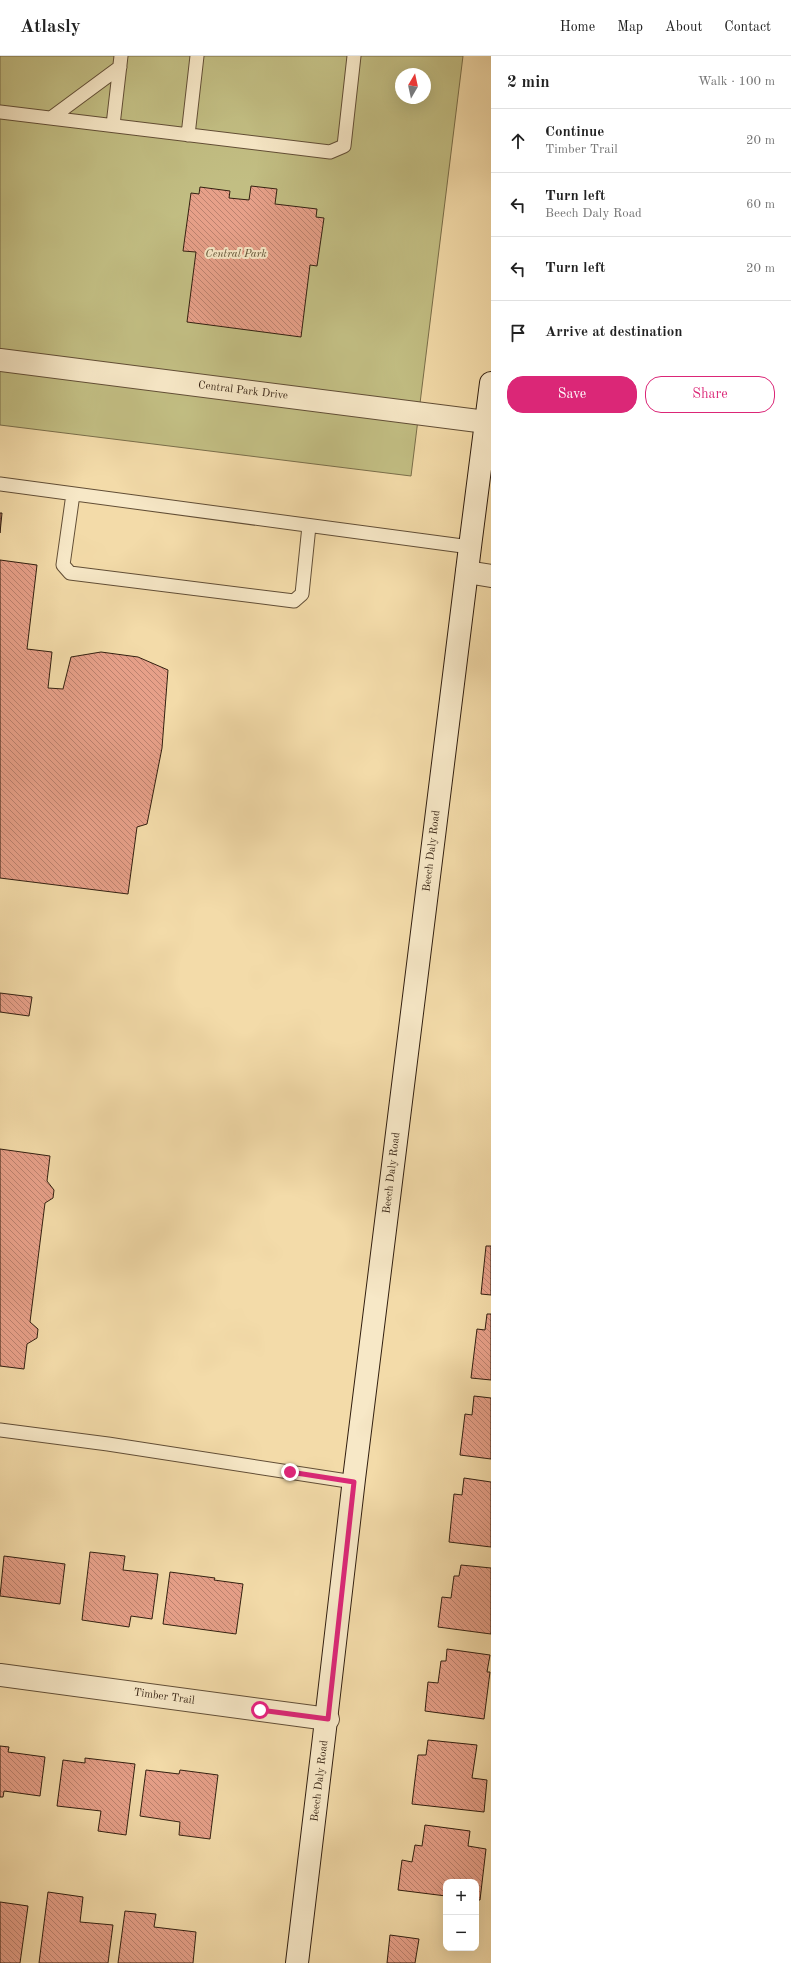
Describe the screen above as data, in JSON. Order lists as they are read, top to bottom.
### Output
{
  "streets": {
    "main road": ["Central Park Drive", "Beech Daly Road", "Timber Trail"]
  },
  "crossings": [
    ["Central Park Drive", "Beech Daly Road"],
    ["Beech Daly Road", "Timber Trail"]
  ],
  "parks": ["Central Park"],
  "north": "top",
  "page": {
    "header": "Atlasly",
    "nav": [
      "Home",
      "Map",
      "About",
      "Contact"
    ],
    "heading": ["2 min", "Walk · 100 m"],
    "list": [
      ["Continue", "Timber Trail", "20 m"],
      ["Turn left", "Beech Daly Road", "60 m"],
      ["Turn left", "20 m"],
      "Arrive at destination"
    ],
    "buttons": ["Save", "Share"],
    "map_buttons": ["+", "−"]
  }
}
